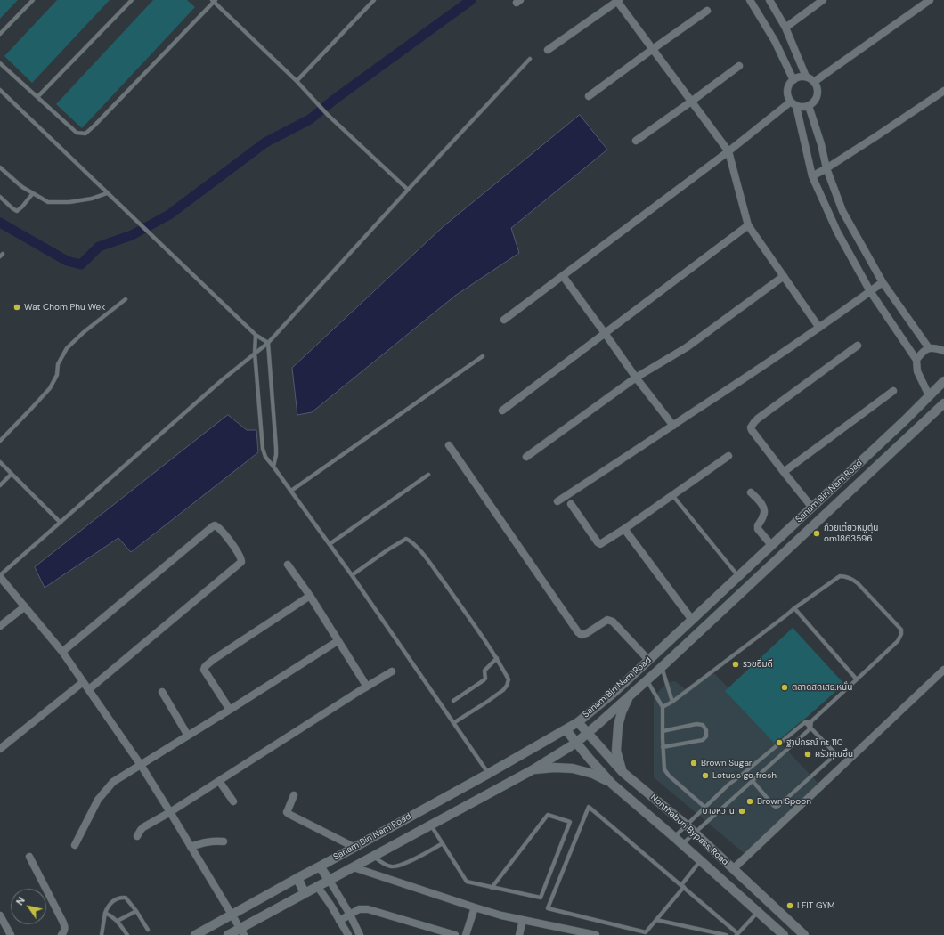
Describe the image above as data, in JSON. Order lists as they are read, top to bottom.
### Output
{
  "streets": {
    "main road": ["Sanam Bin Nam Road", "Nonthaburi Bypass Road"]
  },
  "crossings": [
    ["Sanam Bin Nam Road", "Nonthaburi Bypass Road"]
  ],
  "places": [
    "Wat Chom Phu Wek",
    "ก๋วยเตี๋ยวหมูตุ๋น om1863596",
    "รวยอิ่มดี",
    "ตลาดสดเสธ.หนั่น",
    "ฐาปกรณ์ nt 110",
    "ครัวคุณอิ้น",
    "Brown Sugar",
    "Lotus's go fresh",
    "Brown Spoon",
    "บางหวาน",
    "I FIT GYM"
  ],
  "north": "top left"
}
